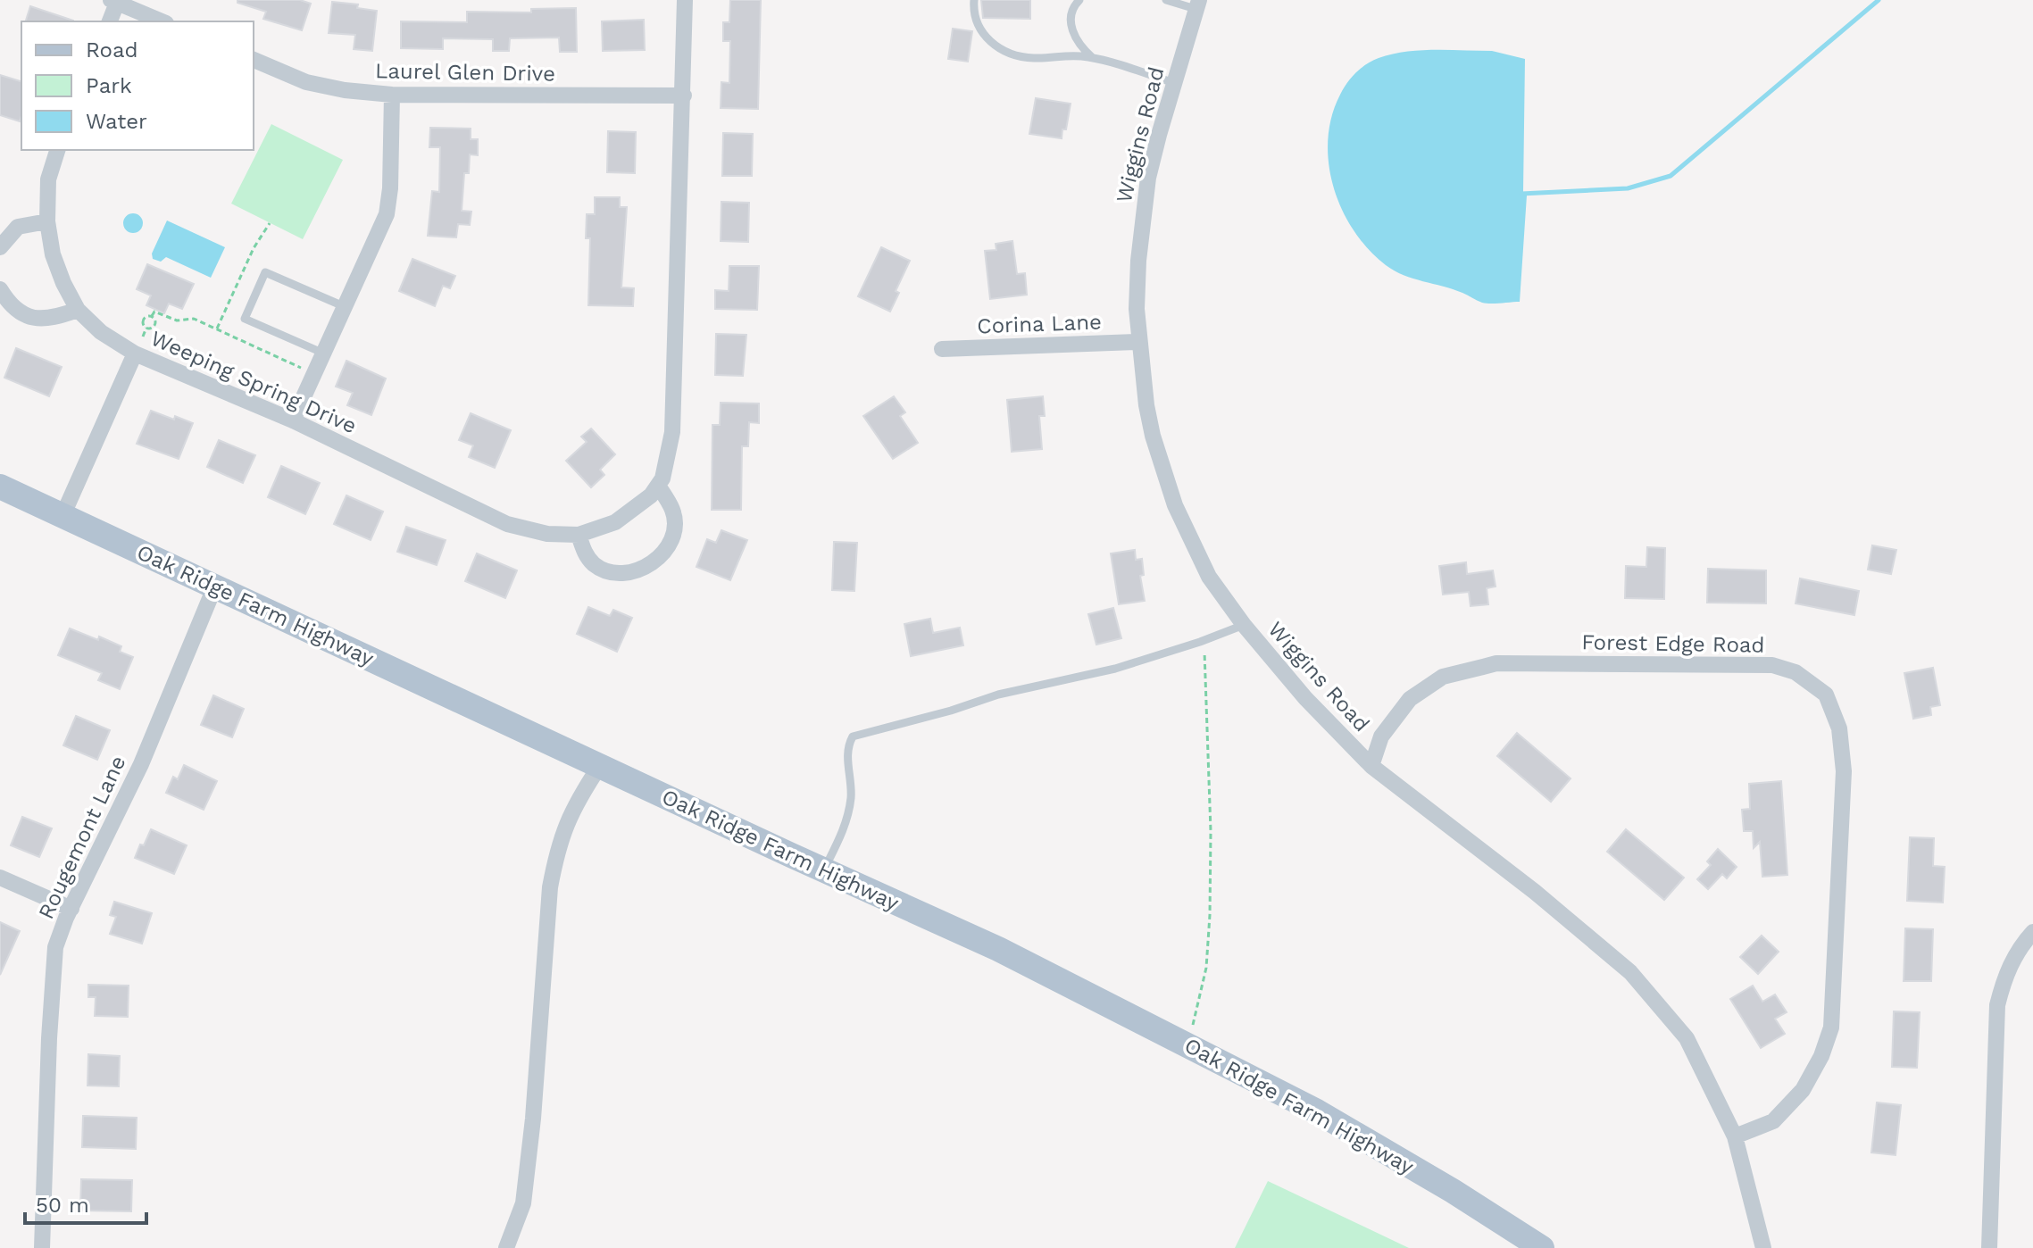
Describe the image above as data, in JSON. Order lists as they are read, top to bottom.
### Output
{
  "streets": {
    "main road": ["Oak Ridge Farm Highway"],
    "street": [
      "Laurel Glen Drive",
      "Wiggins Road",
      "Corina Lane",
      "Weeping Spring Drive",
      "Forest Edge Road",
      "Rougemont Lane"
    ]
  },
  "crossings": [
    ["Wiggins Road", "Corina Lane"],
    ["Wiggins Road", "Forest Edge Road"],
    ["Oak Ridge Farm Highway", "Rougemont Lane"]
  ],
  "legend": ["Road", "Park", "Water"],
  "scale_bar": "50 m"
}
